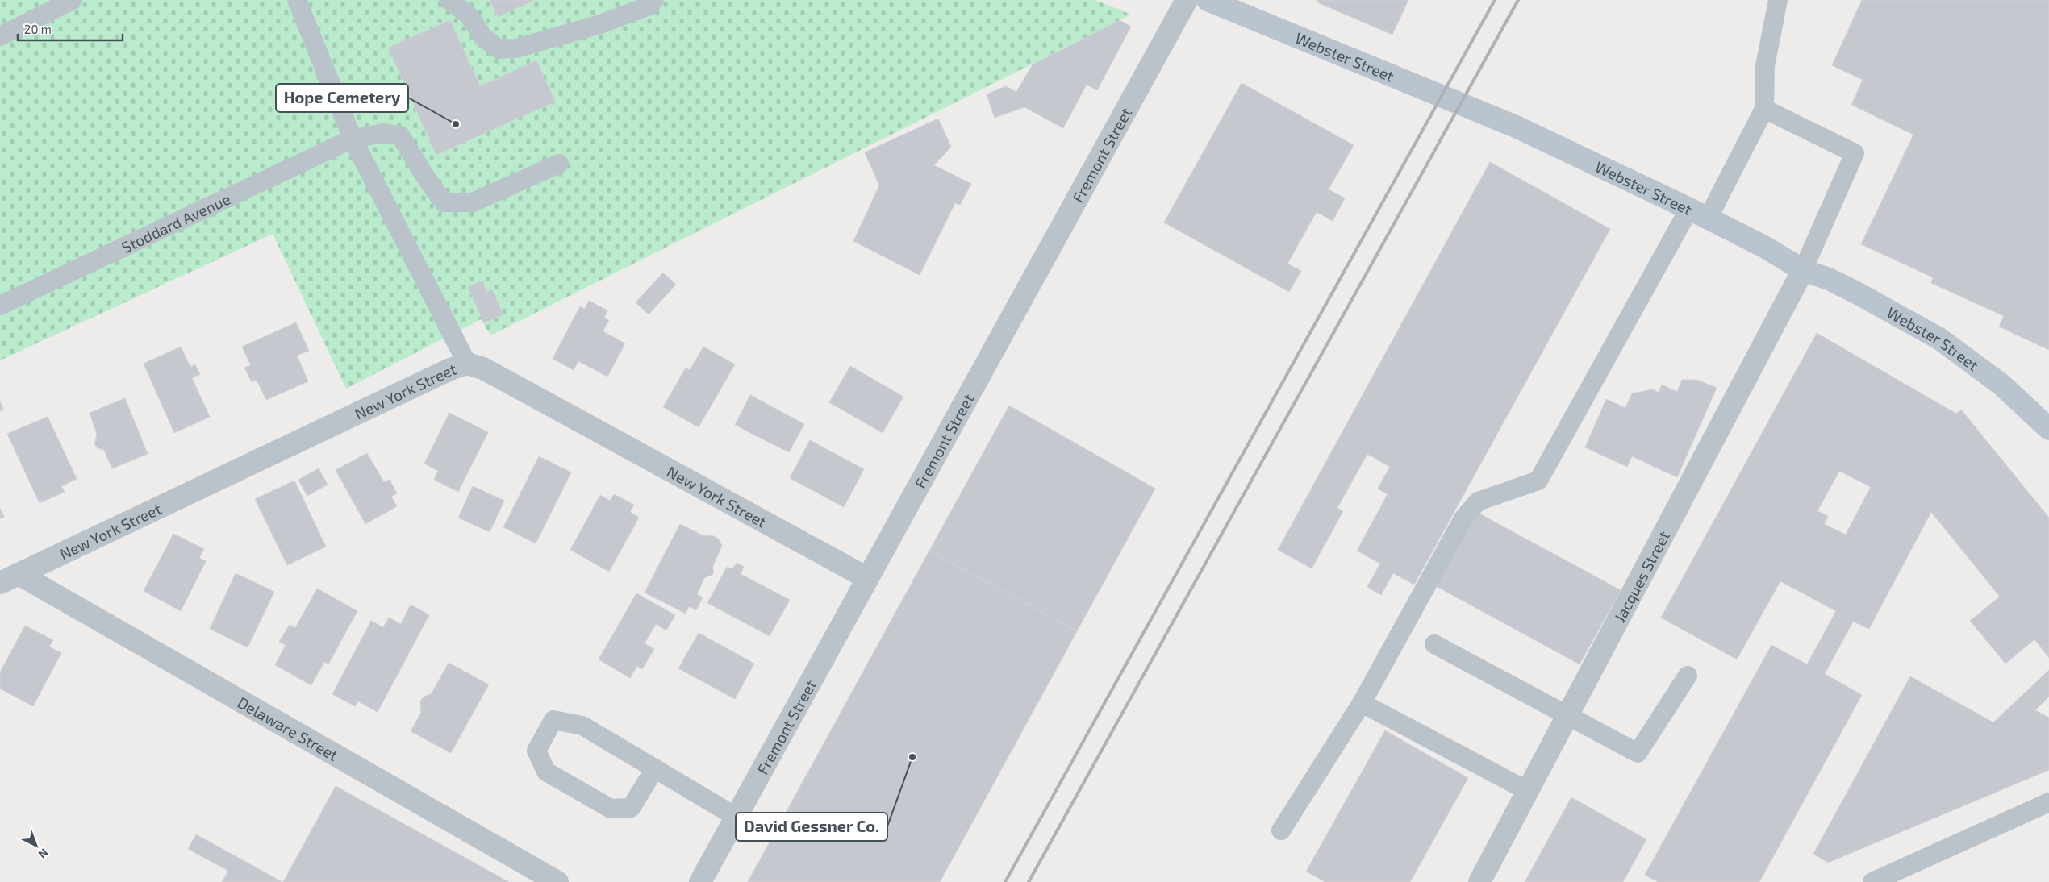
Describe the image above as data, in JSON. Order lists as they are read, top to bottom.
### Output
{
  "streets": {
    "main road": ["Webster Street"],
    "street": [
      "Fremont Street",
      "New York Street",
      "Jacques Street",
      "Delaware Street"
    ],
    "lane": ["Stoddard Avenue"]
  },
  "crossings": [
    ["Webster Street", "Jacques Street"],
    ["Fremont Street", "New York Street"],
    ["New York Street", "Delaware Street"]
  ],
  "places": ["Hope Cemetery", "David Gessner Co."],
  "scale_bar": "20 m",
  "north": "bottom right"
}
